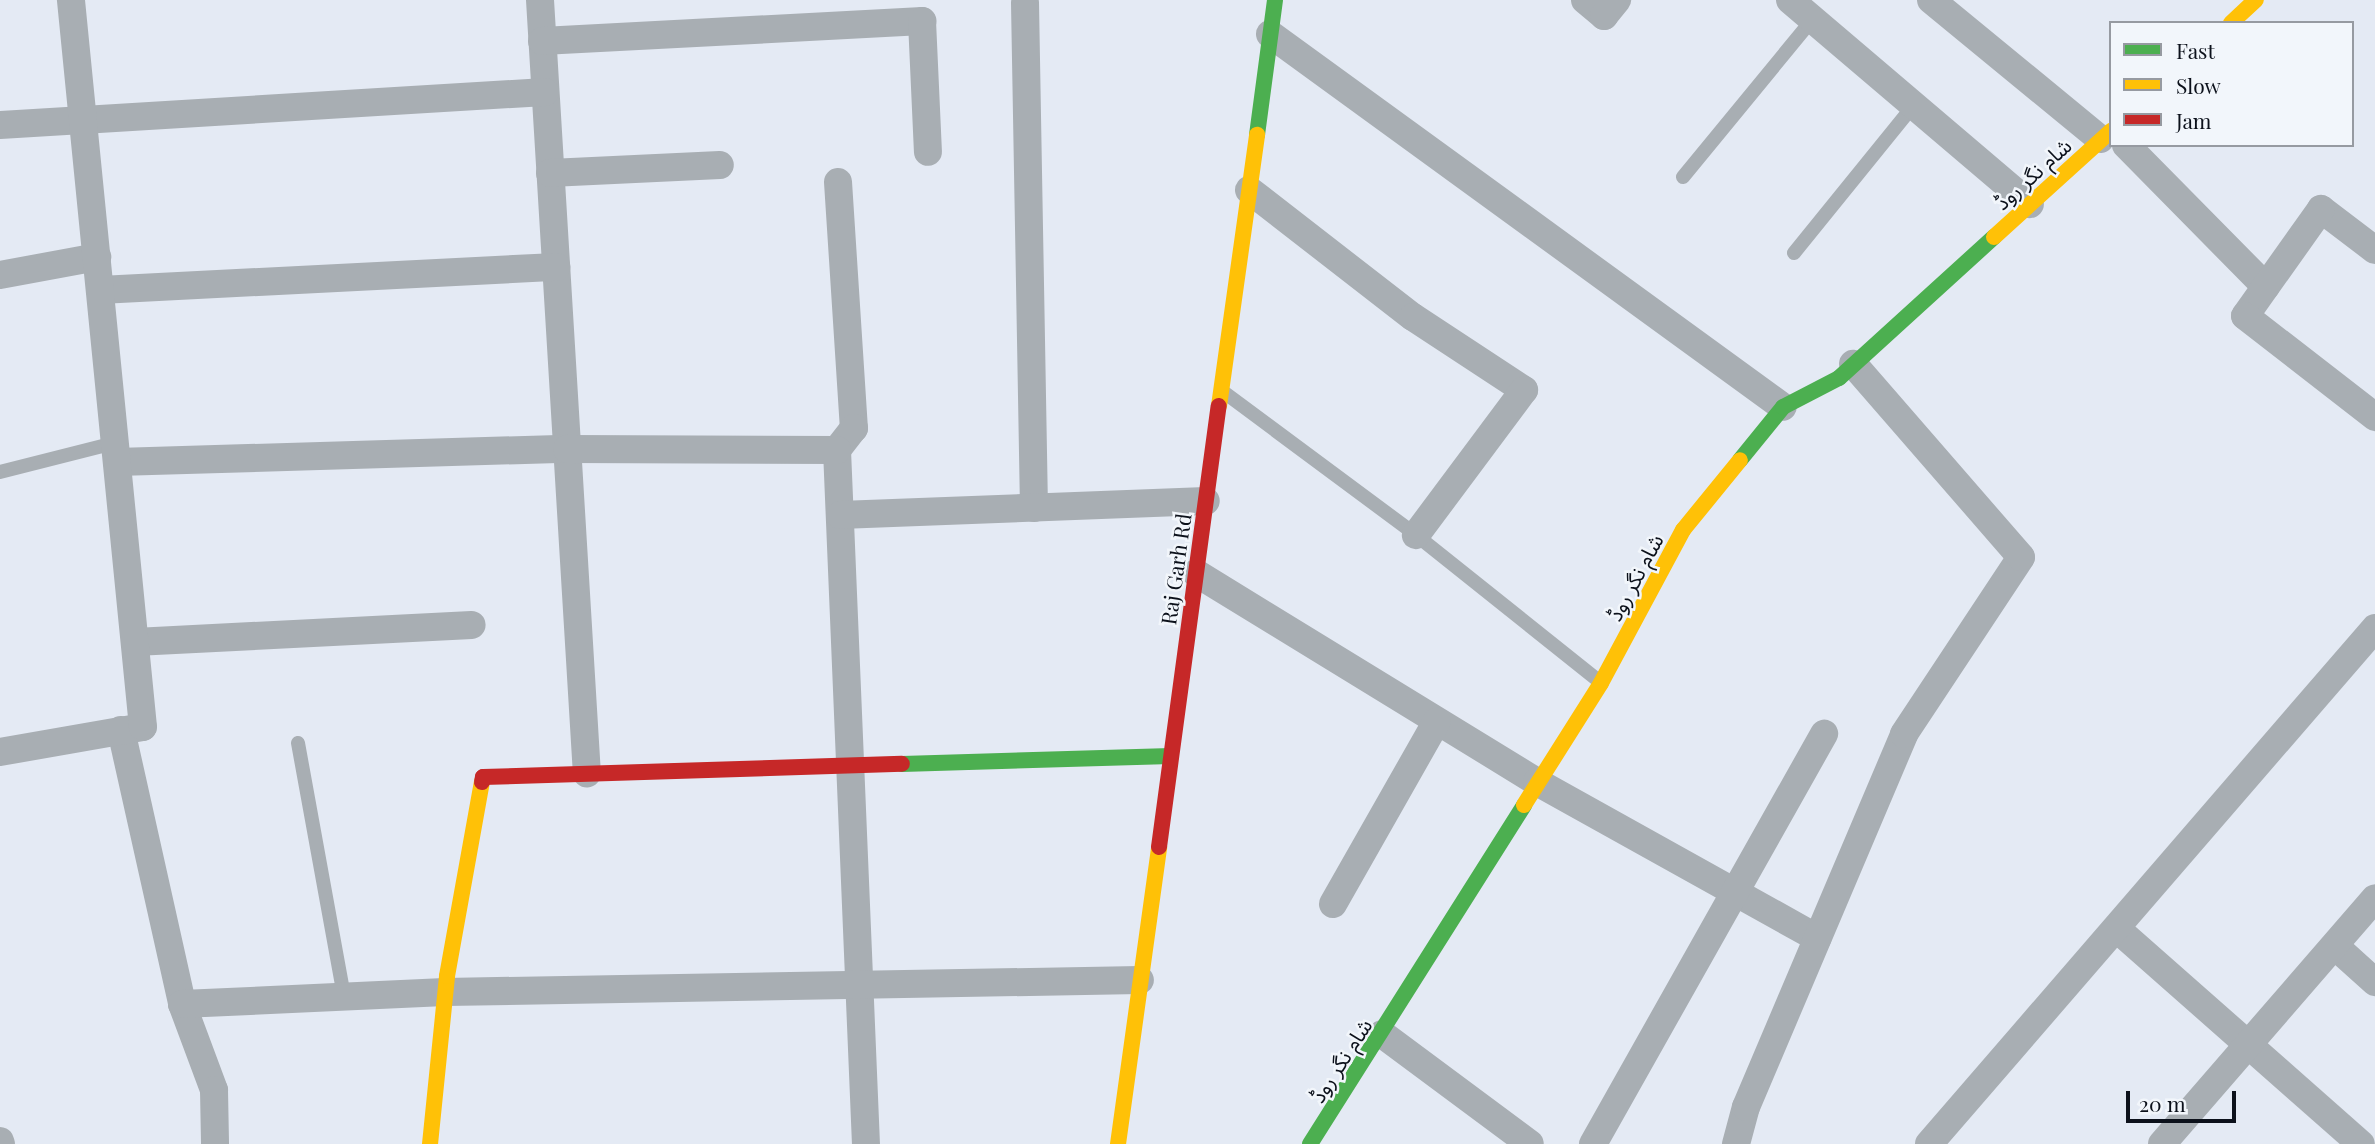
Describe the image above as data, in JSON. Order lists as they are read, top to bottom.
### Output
{
  "streets": {
    "street": ["شام نگر روڈ", "Raj Garh Rd"]
  },
  "legend": ["Fast", "Slow", "Jam"],
  "scale_bar": "20 m"
}
